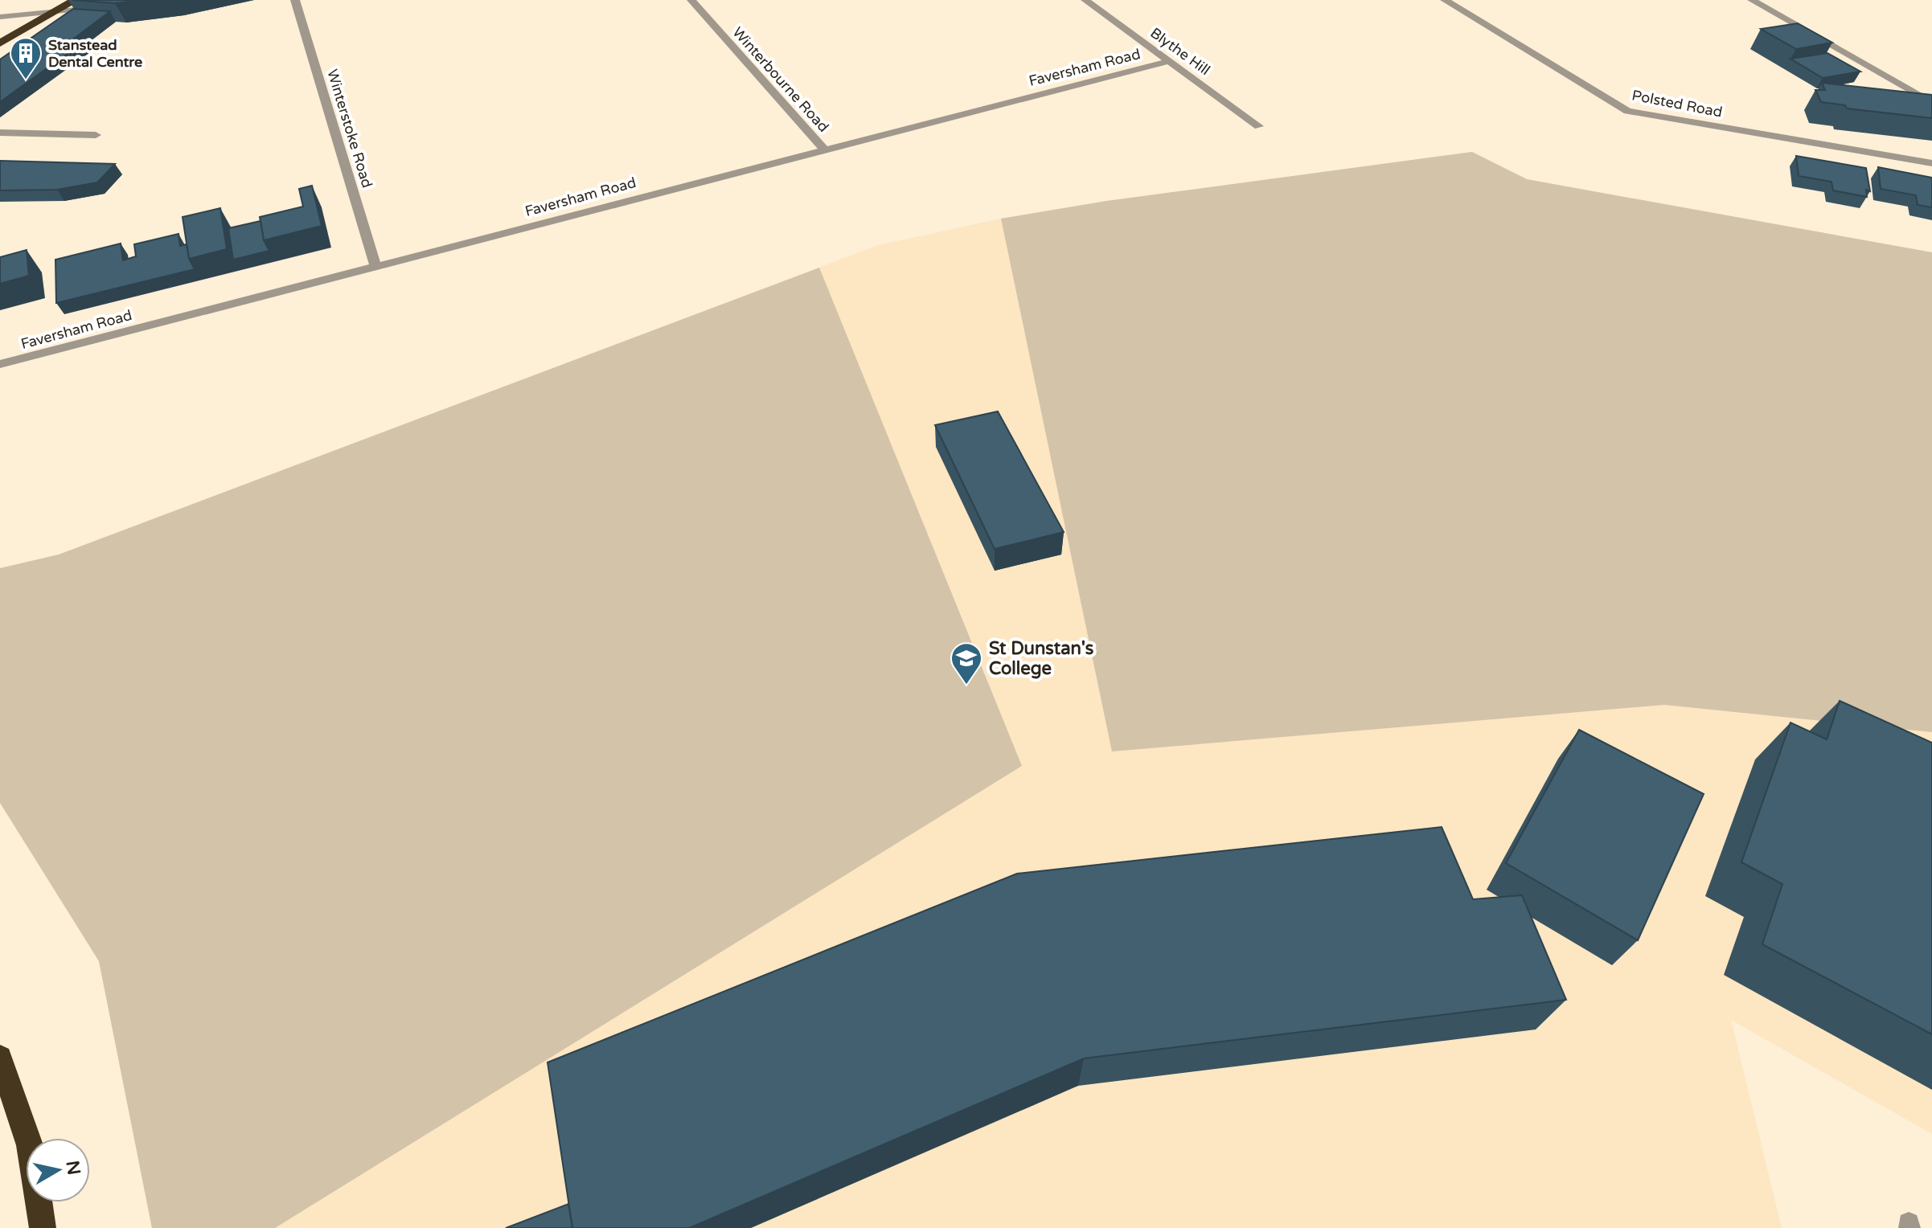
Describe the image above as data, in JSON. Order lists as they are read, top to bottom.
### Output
{
  "streets": {
    "street": [
      "Blythe Hill",
      "Faversham Road",
      "Winterbourne Road",
      "Polsted Road",
      "Winterstoke Road"
    ]
  },
  "crossings": [
    ["Blythe Hill", "Faversham Road"],
    ["Faversham Road", "Winterbourne Road"],
    ["Faversham Road", "Winterstoke Road"]
  ],
  "places": {
    "building": ["Stanstead Dental Centre"],
    "school or university": ["St Dunstan's College"]
  },
  "north": "right"
}
